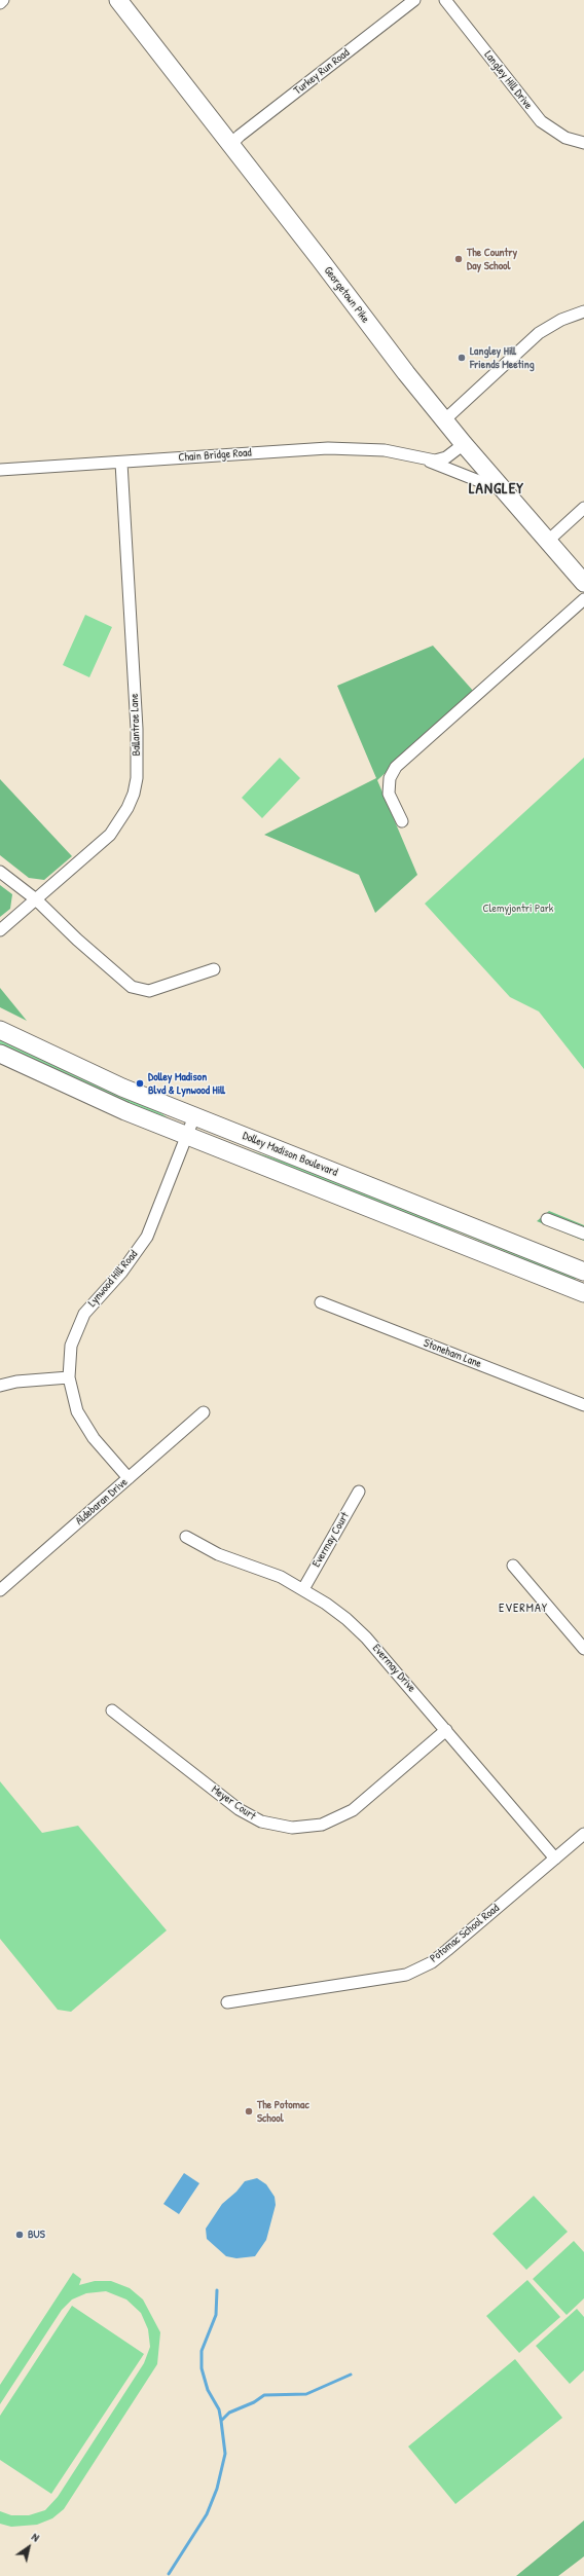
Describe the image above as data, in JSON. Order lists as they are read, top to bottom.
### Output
{
  "streets": {
    "main road": ["Georgetown Pike", "Dolley Madison Boulevard"],
    "street": [
      "Turkey Run Road",
      "Langley Hill Drive",
      "Chain Bridge Road",
      "Ballantrae Lane",
      "Lynwood Hill Road",
      "Stoneham Lane",
      "Aldebaran Drive",
      "Evermay Court",
      "Evermay Drive",
      "Meyer Court",
      "Potomac School Road"
    ]
  },
  "crossings": [
    ["Turkey Run Road", "Georgetown Pike"],
    ["Georgetown Pike", "Chain Bridge Road"],
    ["Chain Bridge Road", "Ballantrae Lane"],
    ["Dolley Madison Boulevard", "Lynwood Hill Road"],
    ["Lynwood Hill Road", "Aldebaran Drive"],
    ["Evermay Court", "Evermay Drive"],
    ["Evermay Drive", "Meyer Court"],
    ["Evermay Drive", "Potomac School Road"]
  ],
  "districts": ["LANGLEY", "EVERMAY"],
  "parks": ["Clemyjontri Park"],
  "places": [
    "The Country Day School",
    "Langley Hill Friends Meeting",
    "Dolley Madison Blvd & Lynwood Hill",
    "The Potomac School",
    "BUS"
  ],
  "north": "top right"
}
